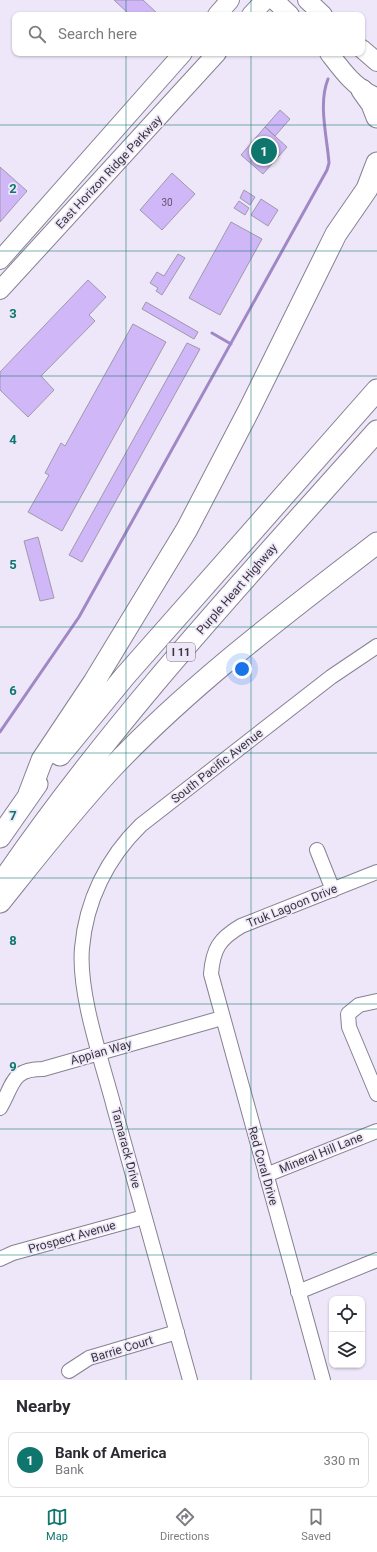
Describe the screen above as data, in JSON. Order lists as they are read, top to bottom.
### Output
{
  "streets": {
    "highway": ["Purple Heart Highway", "I 11"],
    "main road": ["East Horizon Ridge Parkway"],
    "street": [
      "South Pacific Avenue",
      "Truk Lagoon Drive",
      "Appian Way",
      "Tamarack Drive",
      "Mineral Hill Lane",
      "Red Coral Drive",
      "Prospect Avenue",
      "Barrie Court"
    ]
  },
  "crossings": [
    ["South Pacific Avenue", "Tamarack Drive"],
    ["Truk Lagoon Drive", "Red Coral Drive"],
    ["Appian Way", "Tamarack Drive"],
    ["Appian Way", "Red Coral Drive"],
    ["Tamarack Drive", "Prospect Avenue"],
    ["Tamarack Drive", "Barrie Court"],
    ["Mineral Hill Lane", "Red Coral Drive"]
  ],
  "house_numbers": ["30"],
  "page": {
    "search": "Search here",
    "pins": "1",
    "heading": "Nearby",
    "list": [
      {
        "mark": "1",
        "name": "Bank of America",
        "note": "Bank",
        "value": "330 m"
      }
    ],
    "nav": ["Map", "Directions", "Saved"]
  },
  "grid": {
    "rows": [
      "2",
      "3",
      "4",
      "5",
      "6",
      "7",
      "8",
      "9"
    ]
  }
}
